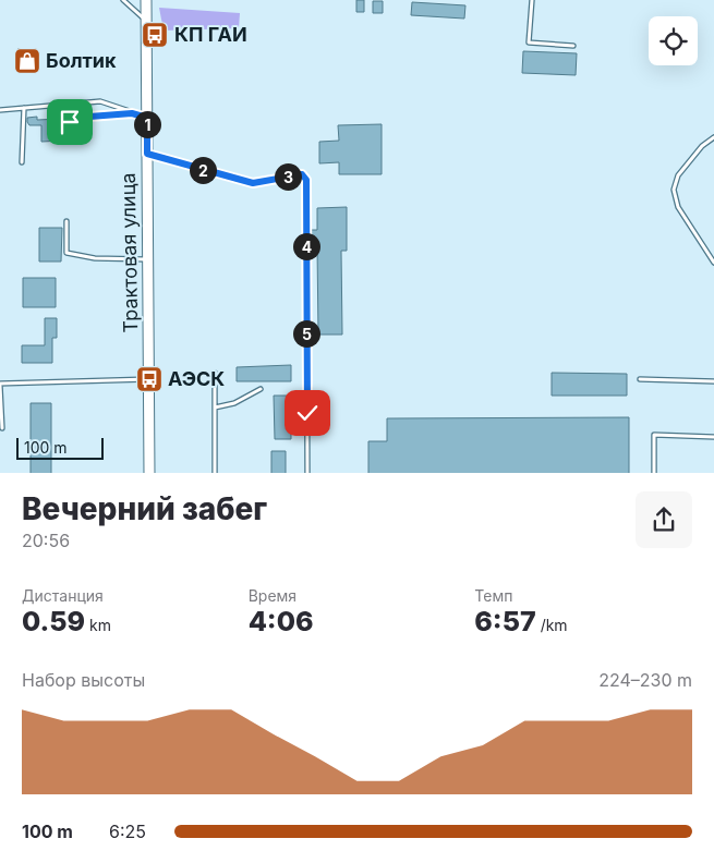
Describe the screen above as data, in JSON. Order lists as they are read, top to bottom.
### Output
{
  "streets": {
    "main road": ["Трактовая улица"]
  },
  "places": {
    "bus stop": ["КП ГАИ", "АЭСК"],
    "shop": ["Болтик"]
  },
  "scale_bar": "100 m",
  "page": {
    "pins": [
      "1",
      "2",
      "3",
      "4",
      "5"
    ],
    "scale": "100 m",
    "heading": ["Вечерний забег", "20:56"],
    "stats": [
      ["Дистанция", "0.59 km"],
      ["Время", "4:06"],
      ["Темп", "6:57 /km"]
    ],
    "chart": ["Набор высоты", "224–230 m"],
    "list": [
      {
        "name": "100 m",
        "note": "6:25"
      }
    ]
  }
}
